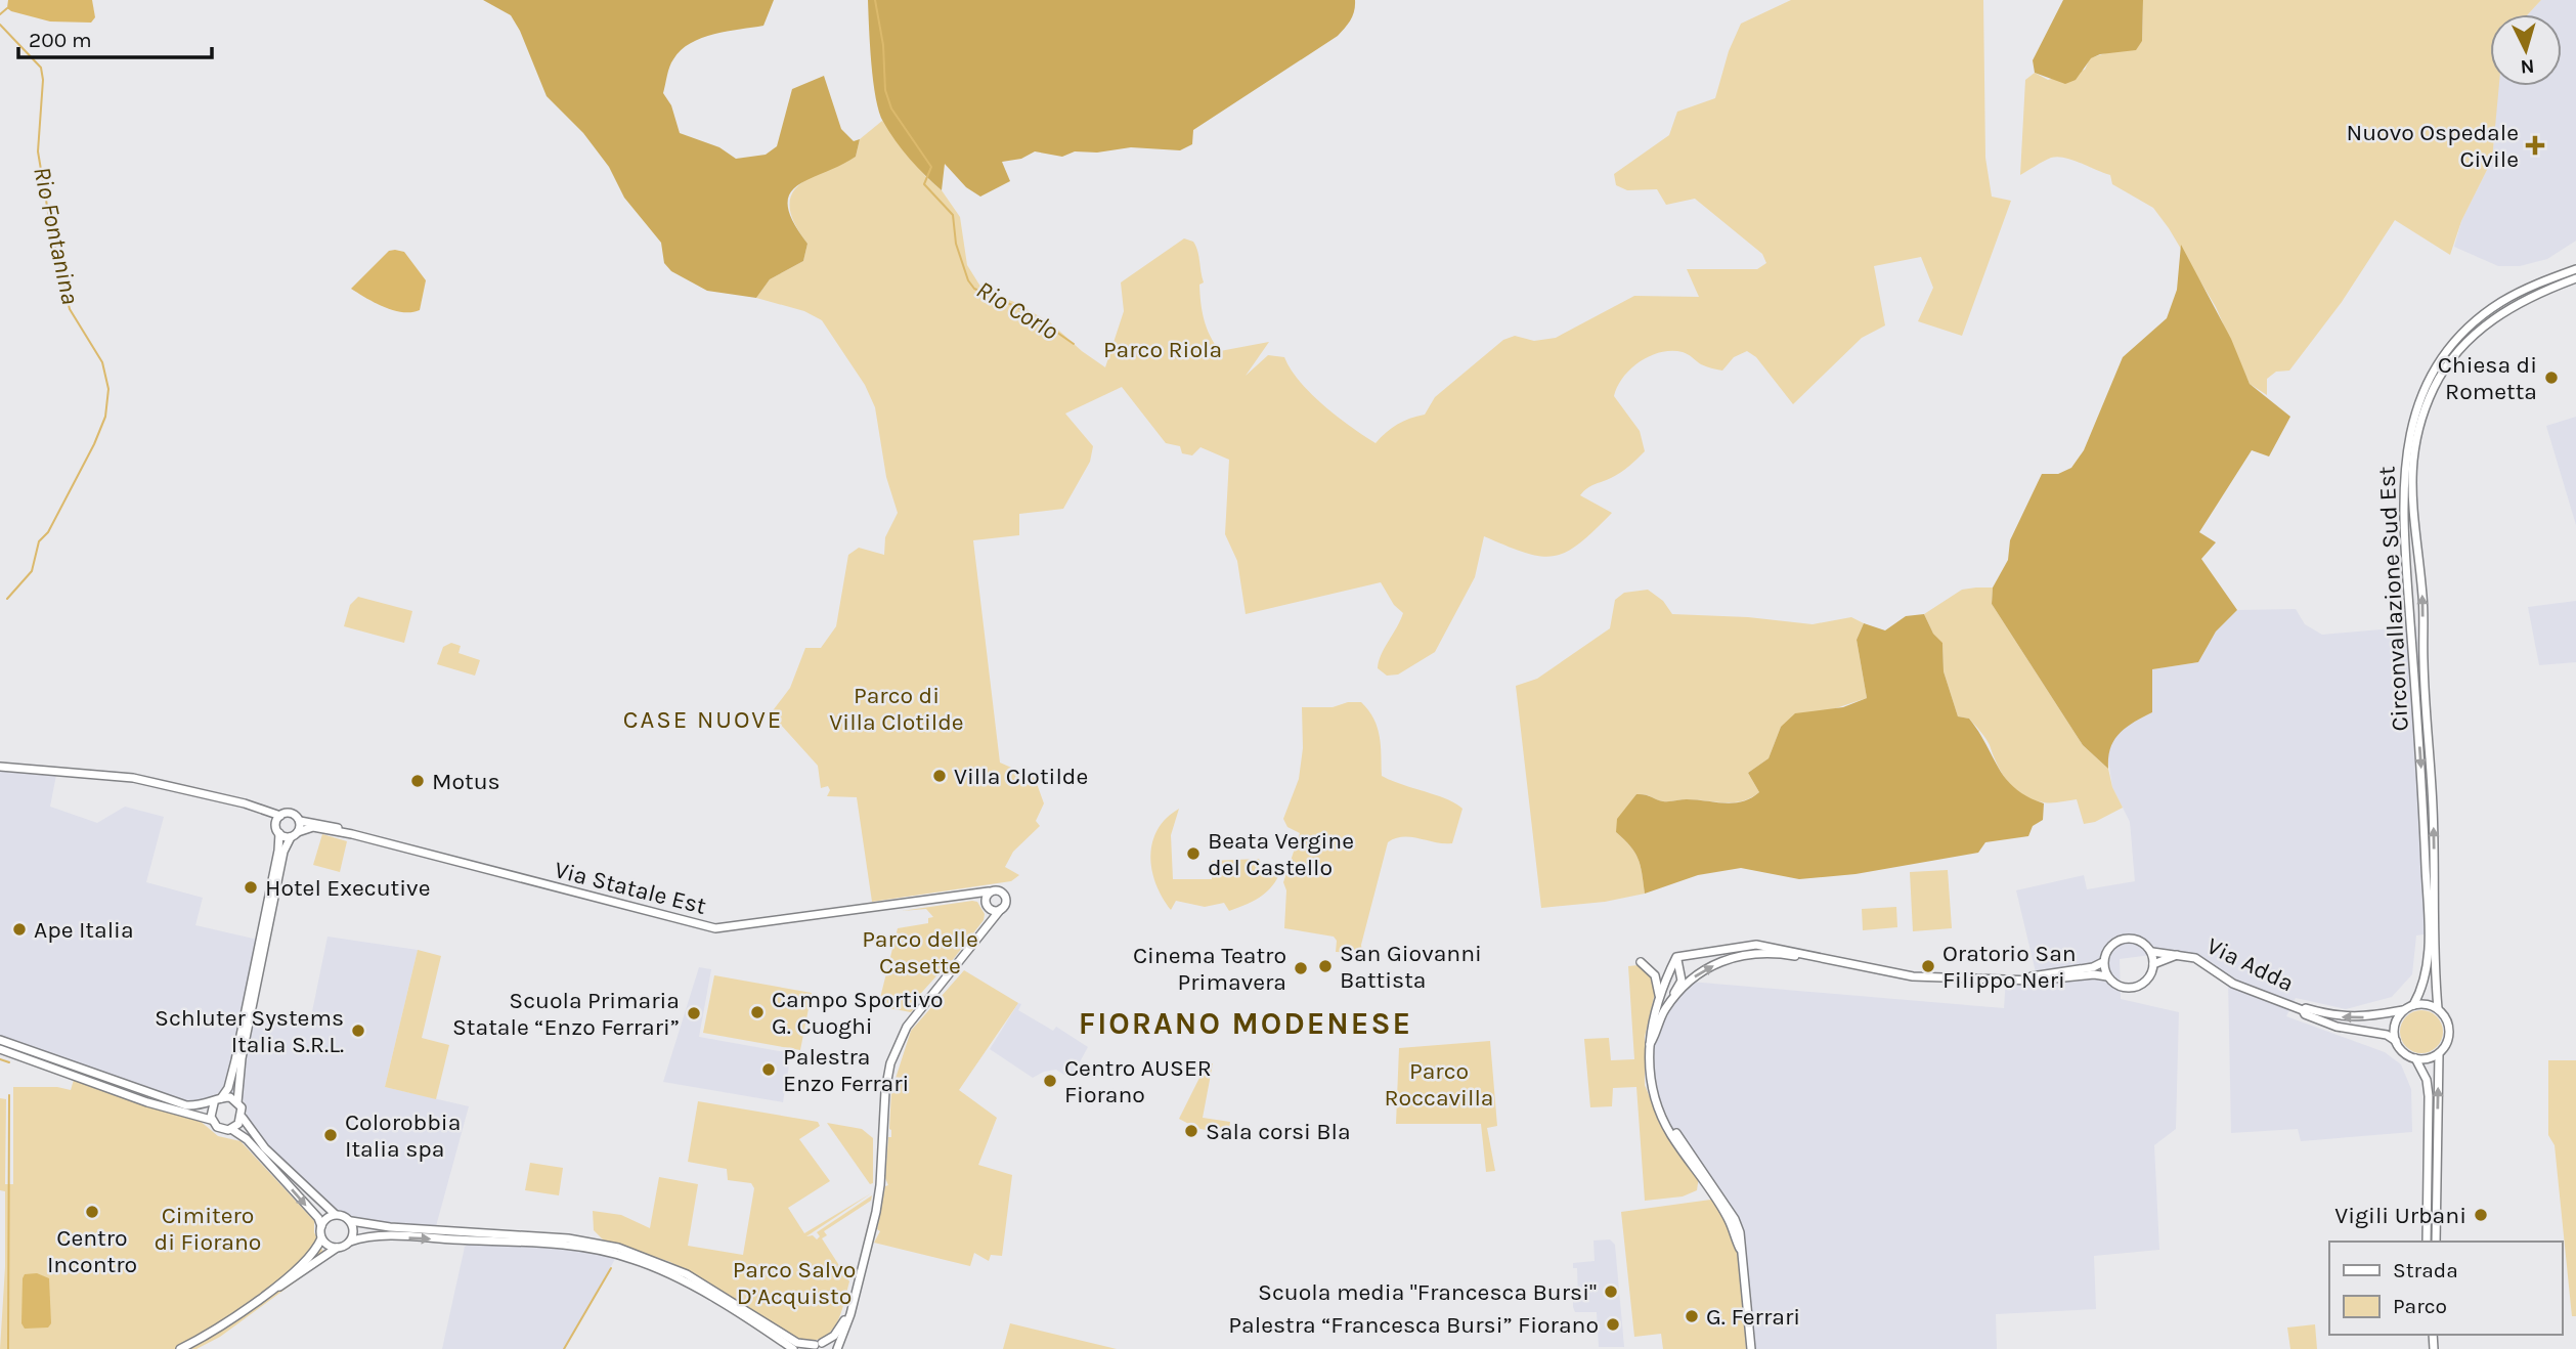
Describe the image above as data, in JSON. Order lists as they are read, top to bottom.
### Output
{
  "streets": {
    "street": ["Circonvallazione Sud Est", "Via Statale Est", "Via Adda"]
  },
  "districts": ["CASE NUOVE", "FIORANO MODENESE"],
  "water": ["Rio Fontanina", "Rio Corlo"],
  "parks": [
    "Parco Riola",
    "Parco di Villa Clotilde",
    "Parco delle Casette",
    "Parco Roccavilla",
    "Cimitero di Fiorano",
    "Parco Salvo D’Acquisto"
  ],
  "places": {
    "health": ["Nuovo Ospedale Civile"],
    "other": [
      "Chiesa di Rometta",
      "Villa Clotilde",
      "Motus",
      "Beata Vergine del Castello",
      "Hotel Executive",
      "Ape Italia",
      "San Giovanni Battista",
      "Oratorio San Filippo Neri",
      "Cinema Teatro Primavera",
      "Campo Sportivo G. Cuoghi",
      "Scuola Primaria Statale “Enzo Ferrari”",
      "Schluter Systems Italia S.R.L.",
      "Palestra Enzo Ferrari",
      "Centro AUSER Fiorano",
      "Sala corsi Bla",
      "Colorobbia Italia spa",
      "Centro Incontro",
      "Vigili Urbani",
      "Scuola media \"Francesca Bursi\"",
      "G. Ferrari",
      "Palestra “Francesca Bursi” Fiorano"
    ]
  },
  "legend": ["Strada", "Parco"],
  "scale_bar": "200 m",
  "north": "bottom"
}
